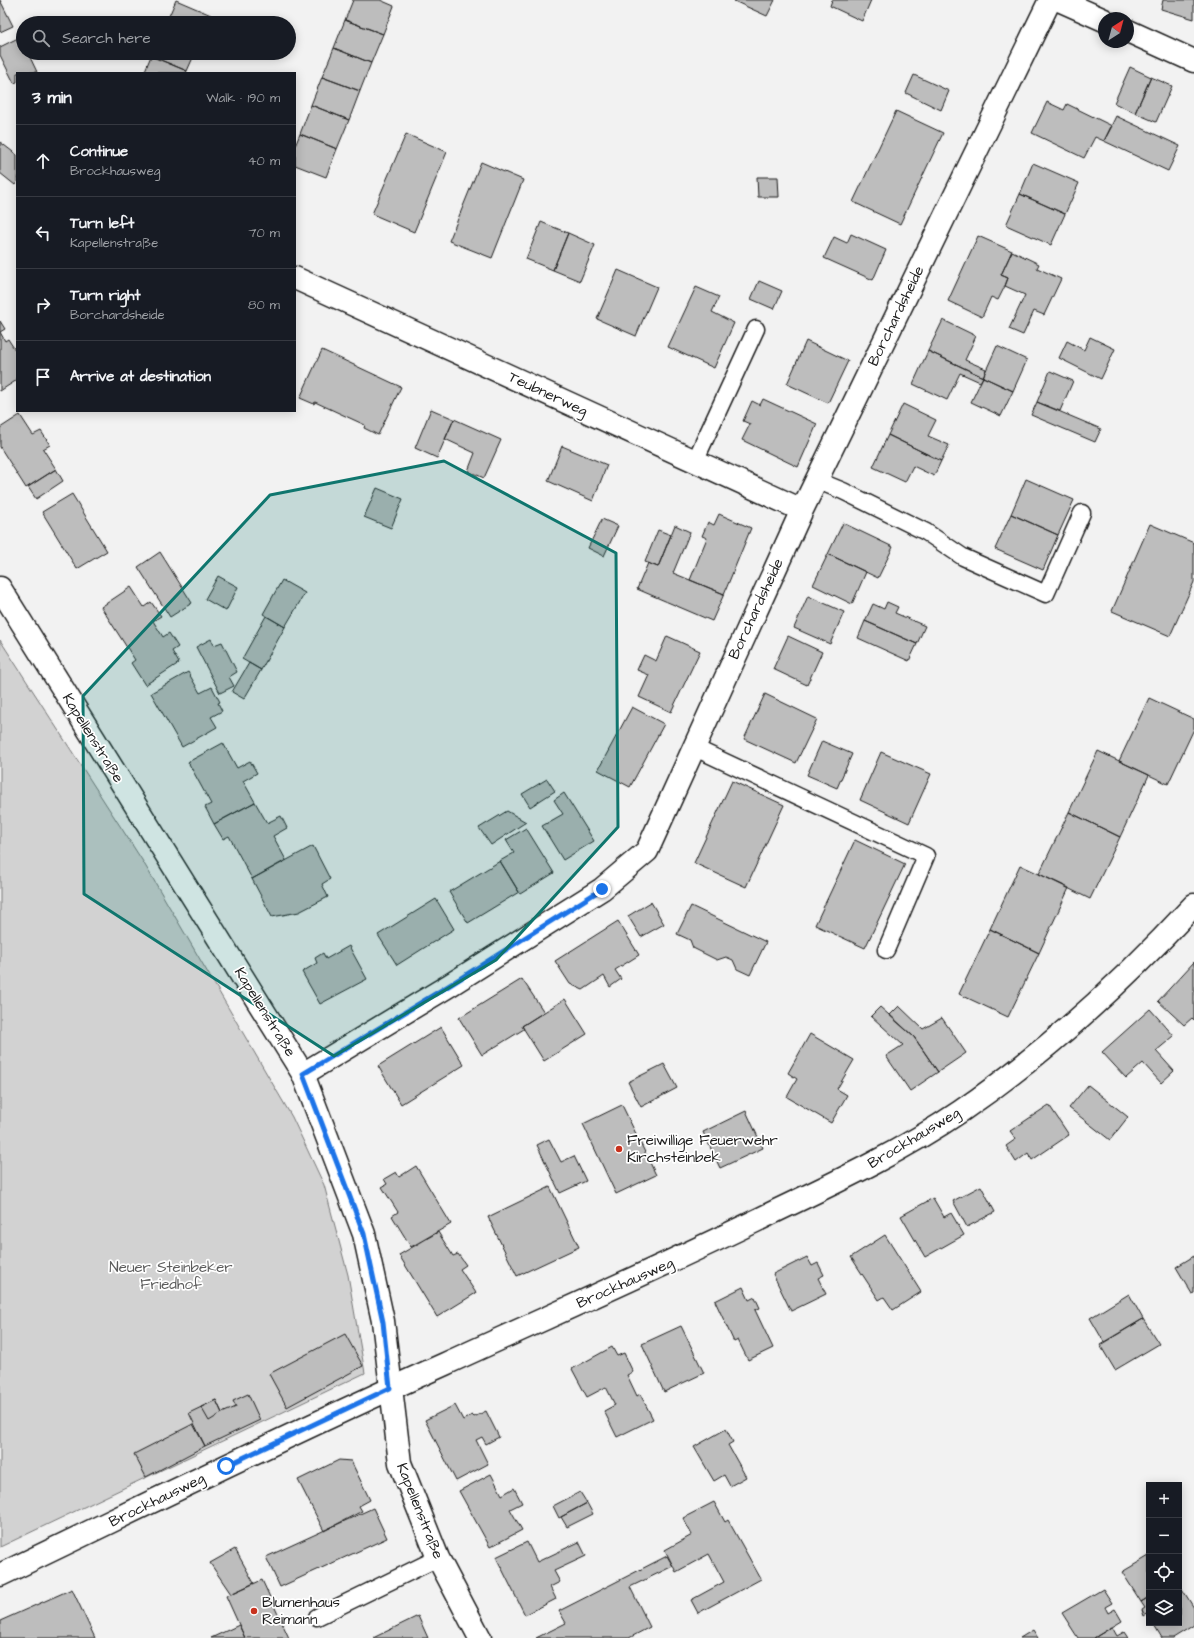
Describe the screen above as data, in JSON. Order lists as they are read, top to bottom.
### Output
{
  "streets": {
    "street": [
      "Borchardsheide",
      "Teubnerweg",
      "Kapellenstraße",
      "Brockhausweg"
    ]
  },
  "crossings": [
    ["Borchardsheide", "Teubnerweg"],
    ["Borchardsheide", "Kapellenstraße"],
    ["Kapellenstraße", "Brockhausweg"]
  ],
  "parks": ["Neuer Steinbeker Friedhof"],
  "places": ["Freiwillige Feuerwehr Kirchsteinbek", "Blumenhaus Reimann"],
  "north": "top right",
  "page": {
    "search": "Search here",
    "heading": ["3 min", "Walk · 190 m"],
    "list": [
      ["Continue", "Brockhausweg", "40 m"],
      ["Turn left", "Kapellenstraße", "70 m"],
      ["Turn right", "Borchardsheide", "80 m"],
      "Arrive at destination"
    ],
    "map_buttons": ["+", "−"]
  }
}
